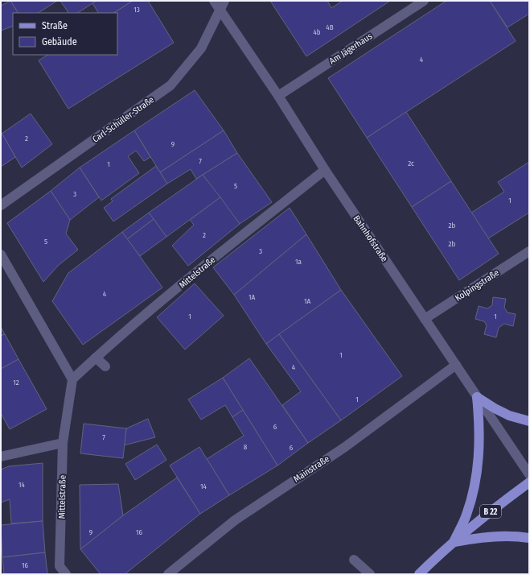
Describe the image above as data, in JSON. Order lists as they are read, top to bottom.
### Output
{
  "streets": {
    "main road": ["B 22"],
    "street": [
      "Am Jägerhaus",
      "Carl-Schüller-Straße",
      "Bahnhofstraße",
      "Mittelstraße",
      "Kolpingstraße",
      "Mainstraße"
    ]
  },
  "crossings": [
    ["Am Jägerhaus", "Bahnhofstraße"],
    ["Carl-Schüller-Straße", "Bahnhofstraße"],
    ["Bahnhofstraße", "Mittelstraße"],
    ["Bahnhofstraße", "Kolpingstraße"],
    ["Bahnhofstraße", "Mainstraße"]
  ],
  "house_numbers": [
    "13",
    "4B",
    "4b",
    "4",
    "2",
    "9",
    "7",
    "2c",
    "1",
    "5",
    "3",
    "1",
    "2b",
    "2",
    "5",
    "2b",
    "3",
    "1a",
    "4",
    "1A",
    "1A",
    "1",
    "1",
    "1",
    "4",
    "12",
    "1",
    "6",
    "7",
    "8",
    "6",
    "14",
    "14",
    "9",
    "16",
    "16"
  ],
  "legend": ["Straße", "Gebäude"]
}
